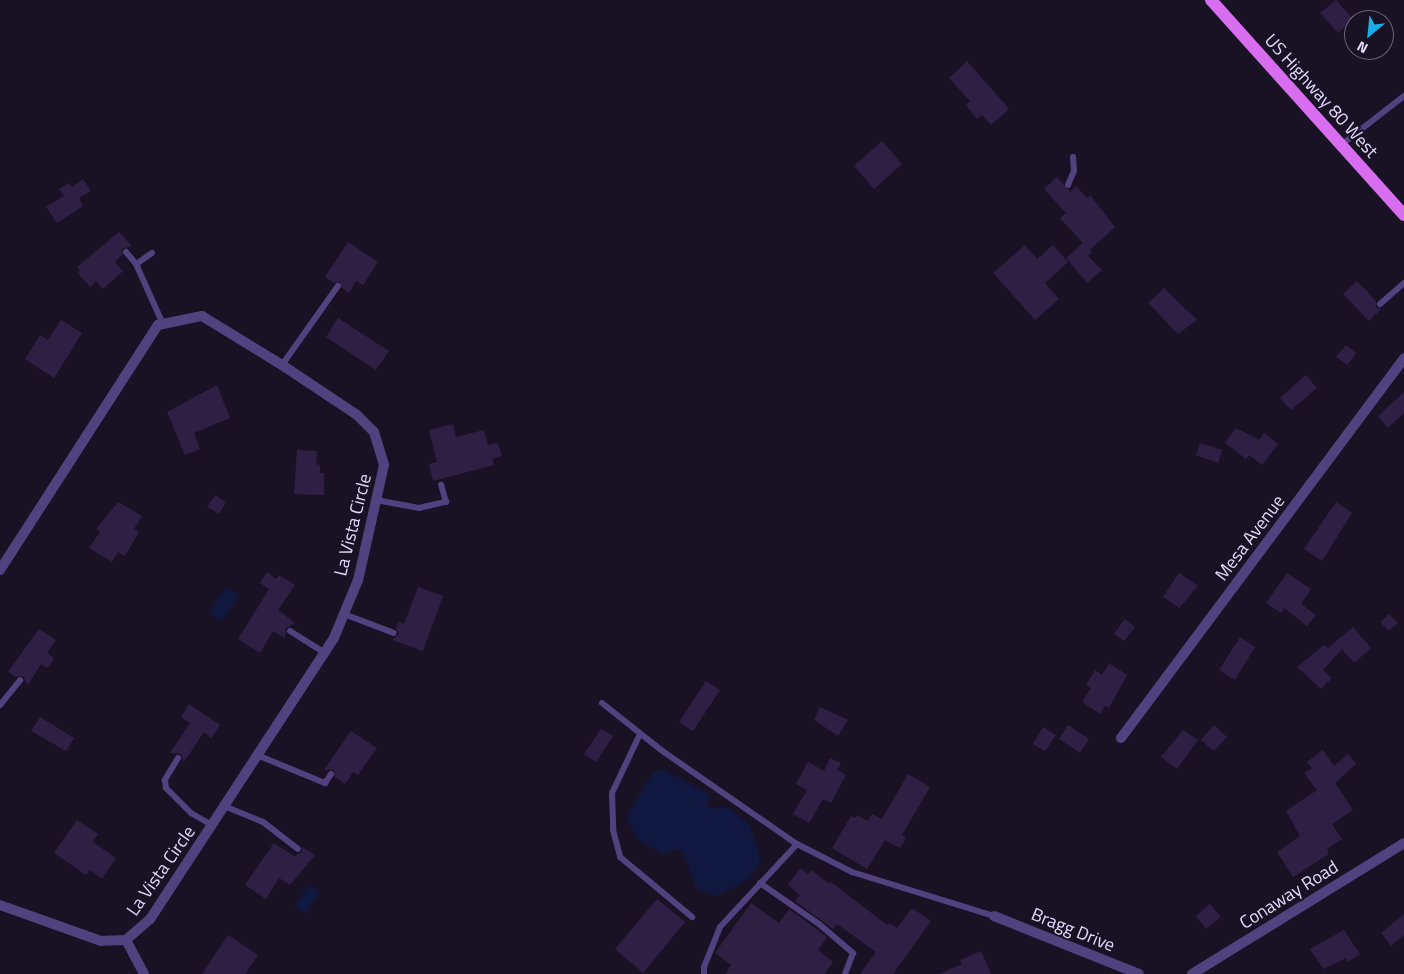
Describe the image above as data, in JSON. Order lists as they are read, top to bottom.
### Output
{
  "streets": {
    "main road": ["US Highway 80 West"],
    "street": [
      "La Vista Circle",
      "Mesa Avenue",
      "Conaway Road",
      "Bragg Drive"
    ]
  },
  "north": "bottom left"
}
